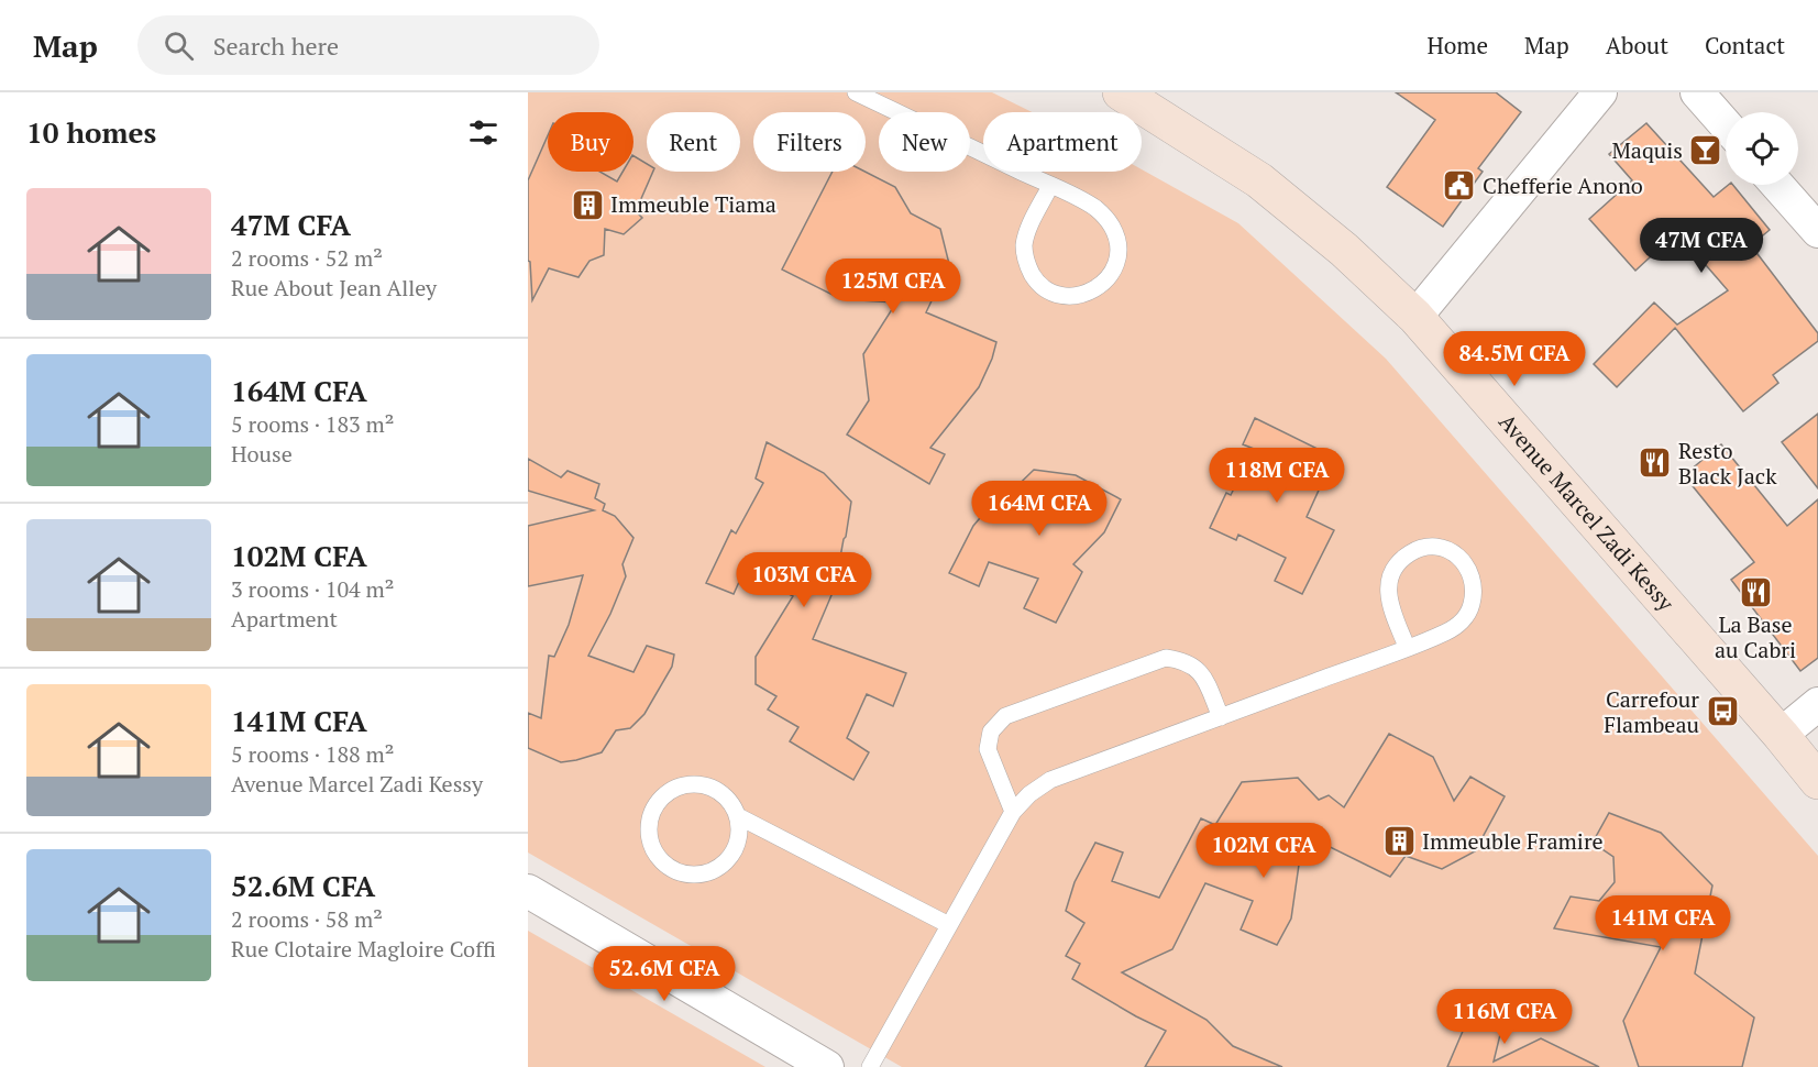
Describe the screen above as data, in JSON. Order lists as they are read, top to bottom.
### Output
{
  "streets": {
    "street": ["Avenue Marcel Zadi Kessy"]
  },
  "places": {
    "bar": ["Maquis"],
    "public building": ["Chefferie Anono"],
    "building": ["Immeuble Tiama", "Immeuble Framire"],
    "restaurant": ["Resto Black Jack", "La Base au Cabri"],
    "bus stop": ["Carrefour Flambeau"]
  },
  "page": {
    "header": "Map",
    "search": "Search here",
    "nav": [
      "Home",
      "Map",
      "About",
      "Contact"
    ],
    "heading": "10 homes",
    "chip": [
      "Buy",
      "Rent",
      "Filters",
      "New",
      "Apartment"
    ],
    "list": [
      {
        "name": "47M CFA",
        "note": "2 rooms · 52 m² · Rue About Jean Alley"
      },
      {
        "name": "164M CFA",
        "note": "5 rooms · 183 m² · House"
      },
      {
        "name": "102M CFA",
        "note": "3 rooms · 104 m² · Apartment"
      },
      {
        "name": "141M CFA",
        "note": "5 rooms · 188 m² · Avenue Marcel Zadi Kessy"
      },
      {
        "name": "52.6M CFA",
        "note": "2 rooms · 58 m² · Rue Clotaire Magloire Coffi"
      }
    ],
    "price": [
      "47M CFA",
      "125M CFA",
      "84.5M CFA",
      "118M CFA",
      "164M CFA",
      "103M CFA",
      "102M CFA",
      "141M CFA",
      "52.6M CFA",
      "116M CFA"
    ]
  }
}
